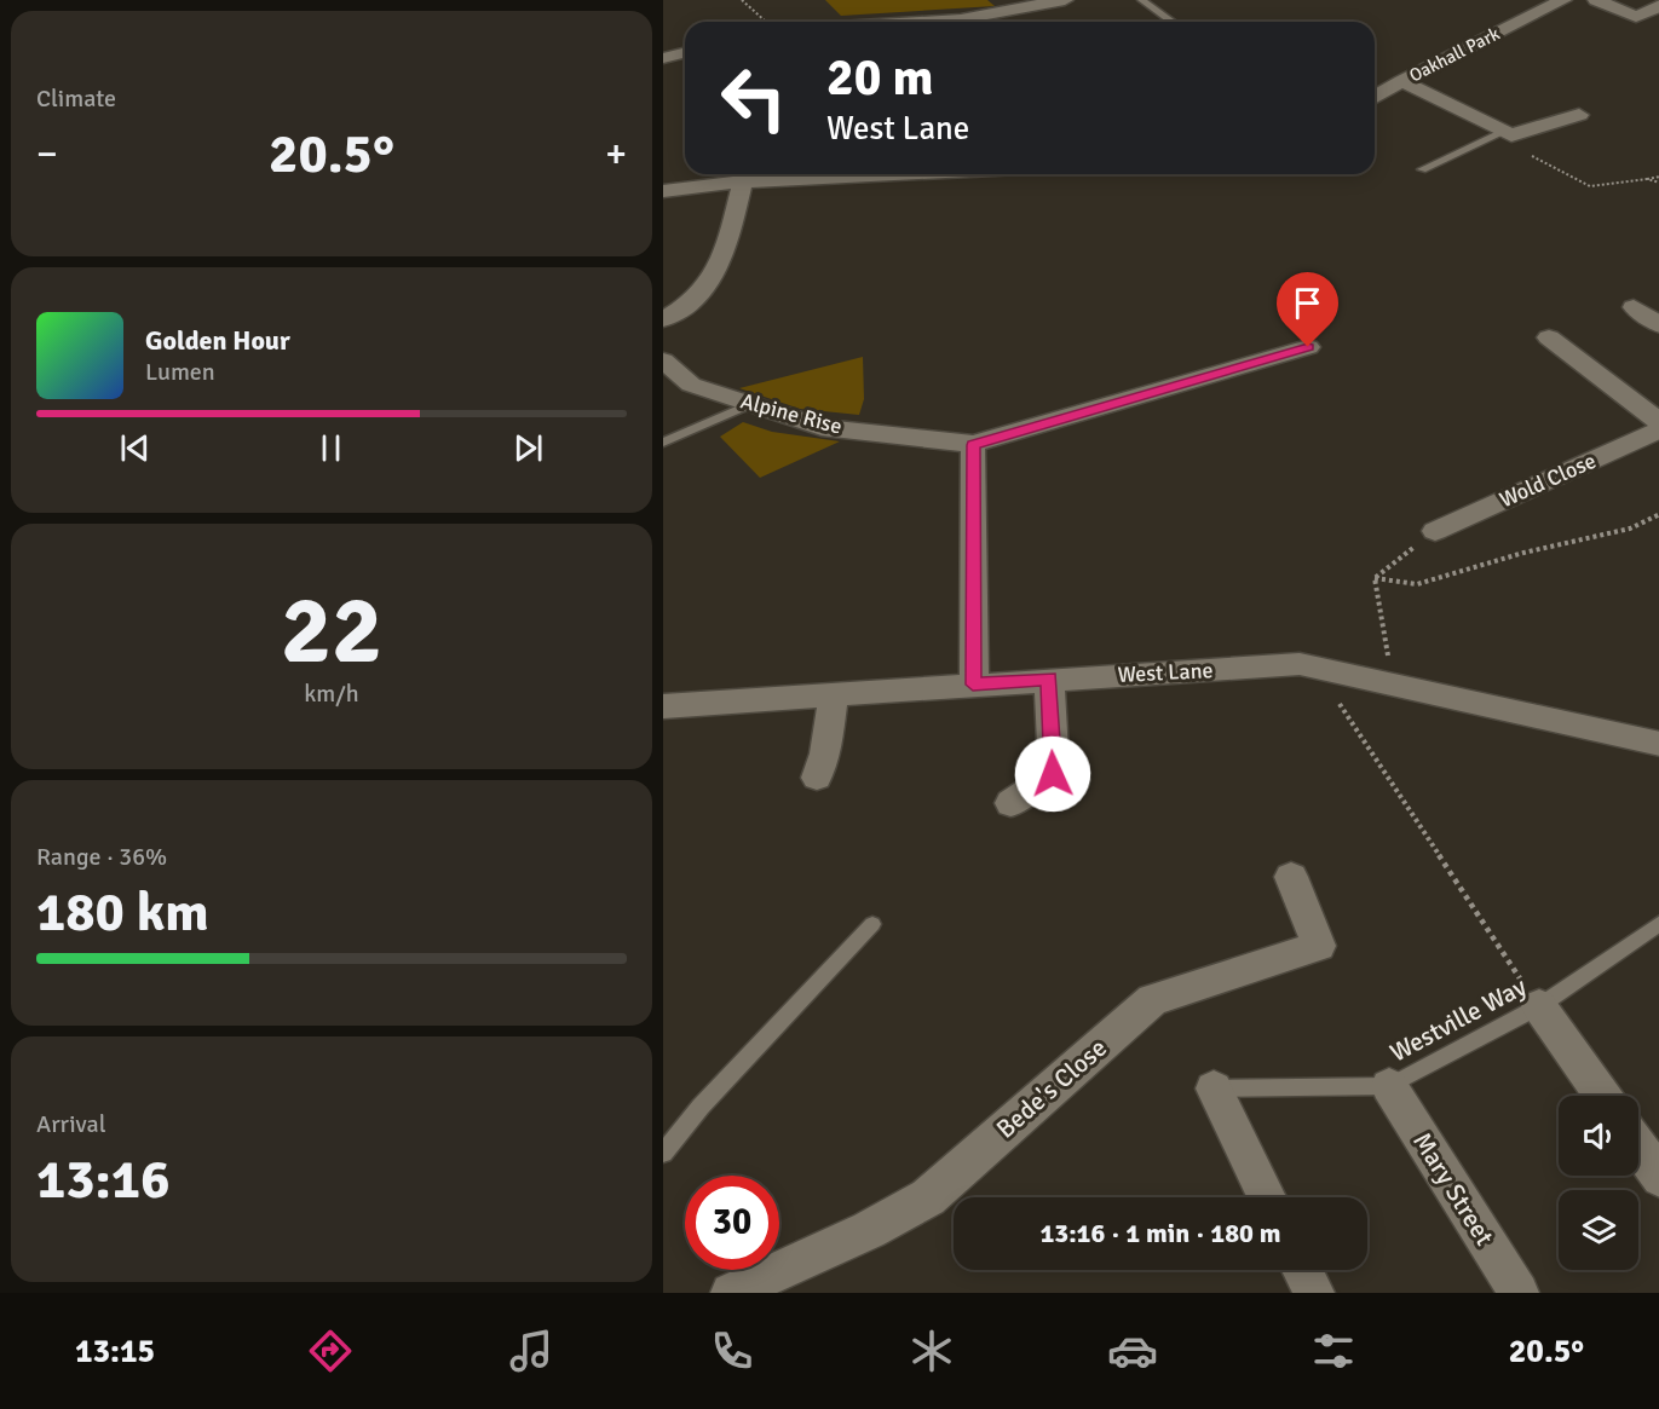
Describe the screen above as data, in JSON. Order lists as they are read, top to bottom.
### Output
{
  "streets": {
    "street": [
      "Oakhall Park",
      "Alpine Rise",
      "Wold Close",
      "West Lane",
      "Bede's Close",
      "Mary Street"
    ],
    "lane": ["Westville Way"]
  },
  "crossings": [
    ["Westville Way", "Mary Street"]
  ],
  "page": {
    "tile": [
      "Climate",
      ["22", "km/h"],
      ["Range · 36%", "180 km"],
      ["Arrival", "13:16"]
    ],
    "turn": ["20 m", "West Lane"],
    "heat": ["−", "20.5°", "+"],
    "song": ["Golden Hour", "Lumen"],
    "limit": "30",
    "trip": "13:16 · 1 min · 180 m",
    "tabs": ["13:15", "20.5°"]
  }
}
